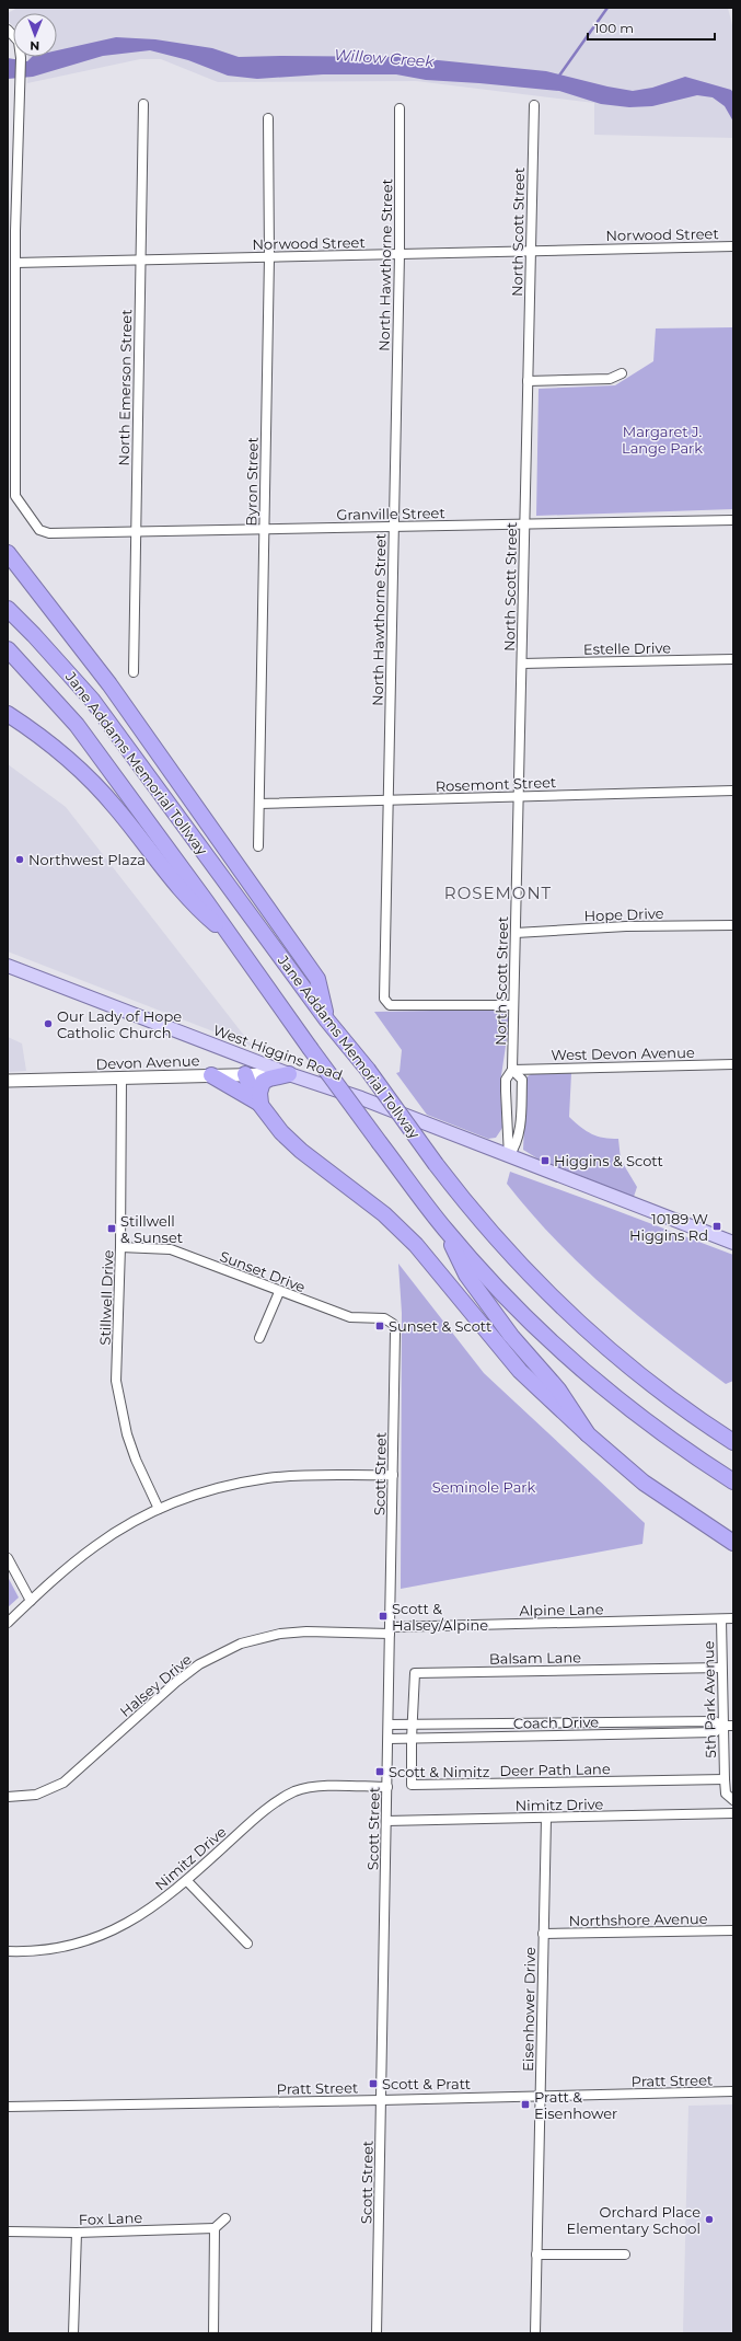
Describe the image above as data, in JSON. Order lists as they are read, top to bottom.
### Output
{
  "streets": {
    "highway": ["Jane Addams Memorial Tollway"],
    "main road": ["West Higgins Road", "Devon Avenue"],
    "street": [
      "North Scott Street",
      "Norwood Street",
      "North Hawthorne Street",
      "North Emerson Street",
      "Byron Street",
      "Granville Street",
      "Estelle Drive",
      "Rosemont Street",
      "Hope Drive",
      "West Devon Avenue",
      "Sunset Drive",
      "Stillwell Drive",
      "Scott Street",
      "Alpine Lane",
      "Balsam Lane",
      "Halsey Drive",
      "5th Park Avenue",
      "Coach Drive",
      "Deer Path Lane",
      "Nimitz Drive",
      "Northshore Avenue",
      "Eisenhower Drive",
      "Pratt Street",
      "Fox Lane"
    ]
  },
  "crossings": [
    ["North Scott Street", "Norwood Street"],
    ["North Scott Street", "North Hawthorne Street"],
    ["North Scott Street", "Granville Street"],
    ["North Scott Street", "Estelle Drive"],
    ["North Scott Street", "Rosemont Street"],
    ["North Scott Street", "Hope Drive"],
    ["North Scott Street", "West Higgins Road"],
    ["North Scott Street", "West Devon Avenue"],
    ["Norwood Street", "North Hawthorne Street"],
    ["Norwood Street", "North Emerson Street"],
    ["Norwood Street", "Byron Street"],
    ["Norwood Street", "Granville Street"],
    ["North Hawthorne Street", "Granville Street"],
    ["North Hawthorne Street", "Rosemont Street"],
    ["North Emerson Street", "Granville Street"],
    ["Byron Street", "Granville Street"],
    ["Byron Street", "Rosemont Street"],
    ["West Higgins Road", "Devon Avenue"],
    ["Devon Avenue", "Stillwell Drive"],
    ["Sunset Drive", "Stillwell Drive"],
    ["Sunset Drive", "Scott Street"],
    ["Scott Street", "Alpine Lane"],
    ["Scott Street", "Halsey Drive"],
    ["Scott Street", "Coach Drive"],
    ["Scott Street", "Nimitz Drive"],
    ["Scott Street", "Pratt Street"],
    ["Alpine Lane", "Halsey Drive"],
    ["Alpine Lane", "5th Park Avenue"],
    ["Balsam Lane", "5th Park Avenue"],
    ["Balsam Lane", "Coach Drive"],
    ["Balsam Lane", "Deer Path Lane"],
    ["5th Park Avenue", "Coach Drive"],
    ["5th Park Avenue", "Deer Path Lane"],
    ["Coach Drive", "Deer Path Lane"],
    ["Nimitz Drive", "Eisenhower Drive"],
    ["Northshore Avenue", "Eisenhower Drive"],
    ["Eisenhower Drive", "Pratt Street"]
  ],
  "districts": ["ROSEMONT"],
  "water": ["Willow Creek"],
  "parks": ["Margaret J. Lange Park", "Seminole Park"],
  "places": {
    "other": ["Northwest Plaza", "Our Lady of Hope Catholic Church", "Orchard Place Elementary School"],
    "transit": [
      "Higgins & Scott",
      "10189 W Higgins Rd",
      "Stillwell & Sunset",
      "Sunset & Scott",
      "Scott & Halsey/Alpine",
      "Scott & Nimitz",
      "Scott & Pratt",
      "Pratt & Eisenhower"
    ]
  },
  "scale_bar": "100 m",
  "north": "bottom"
}
